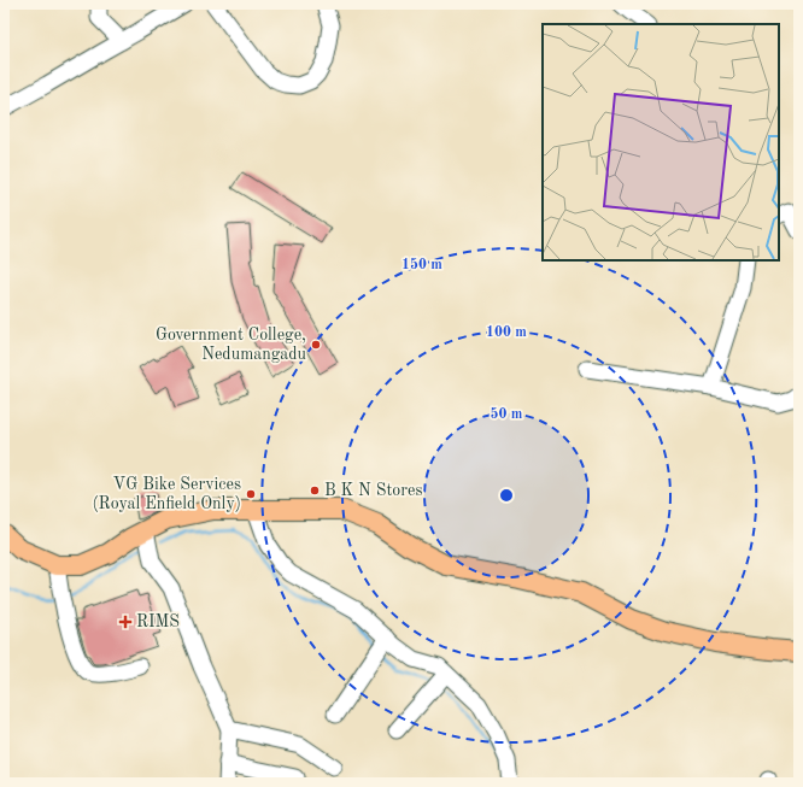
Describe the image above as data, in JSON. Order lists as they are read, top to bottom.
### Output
{
  "places": {
    "other": ["Government College, Nedumangadu", "B K N Stores", "VG Bike Services (Royal Enfield Only)"],
    "health": ["RIMS"]
  },
  "rings": ["150 m", "100 m", "50 m"]
}
